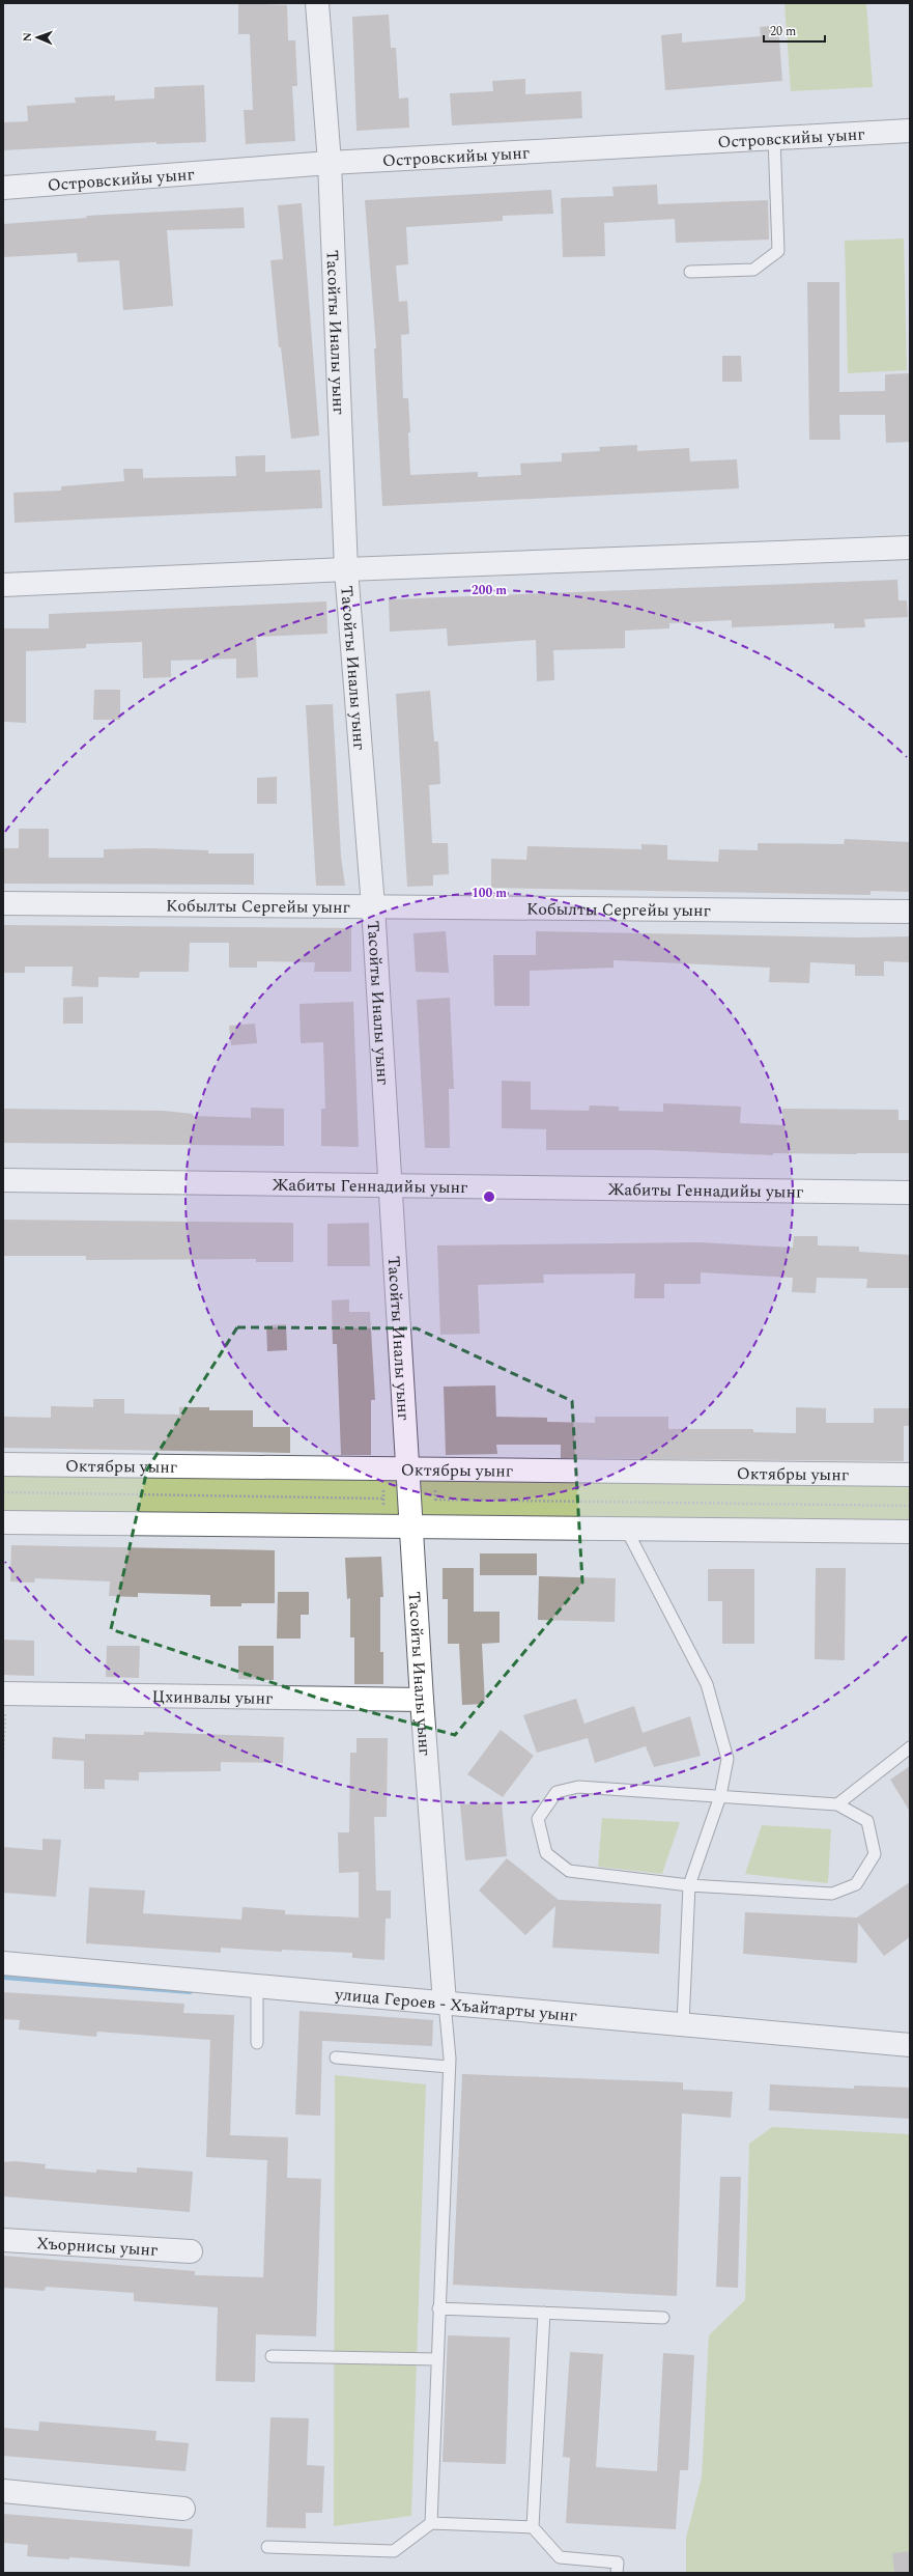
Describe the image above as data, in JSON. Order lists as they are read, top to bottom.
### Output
{
  "streets": {
    "street": [
      "Островскийы уынг",
      "Тасойты Иналы уынг",
      "Кобылты Сергейы уынг",
      "Жабиты Геннадийы уынг",
      "Октябры уынг",
      "Цхинвалы уынг",
      "улица Героев - Хъайтарты уынг",
      "Хъорнисы уынг"
    ]
  },
  "crossings": [
    ["Островскийы уынг", "Тасойты Иналы уынг"],
    ["Тасойты Иналы уынг", "Кобылты Сергейы уынг"],
    ["Тасойты Иналы уынг", "Жабиты Геннадийы уынг"],
    ["Тасойты Иналы уынг", "Октябры уынг"],
    ["Тасойты Иналы уынг", "Цхинвалы уынг"],
    ["Тасойты Иналы уынг", "улица Героев - Хъайтарты уынг"]
  ],
  "scale_bar": "20 m",
  "north": "left",
  "rings": ["200 m", "100 m"]
}
